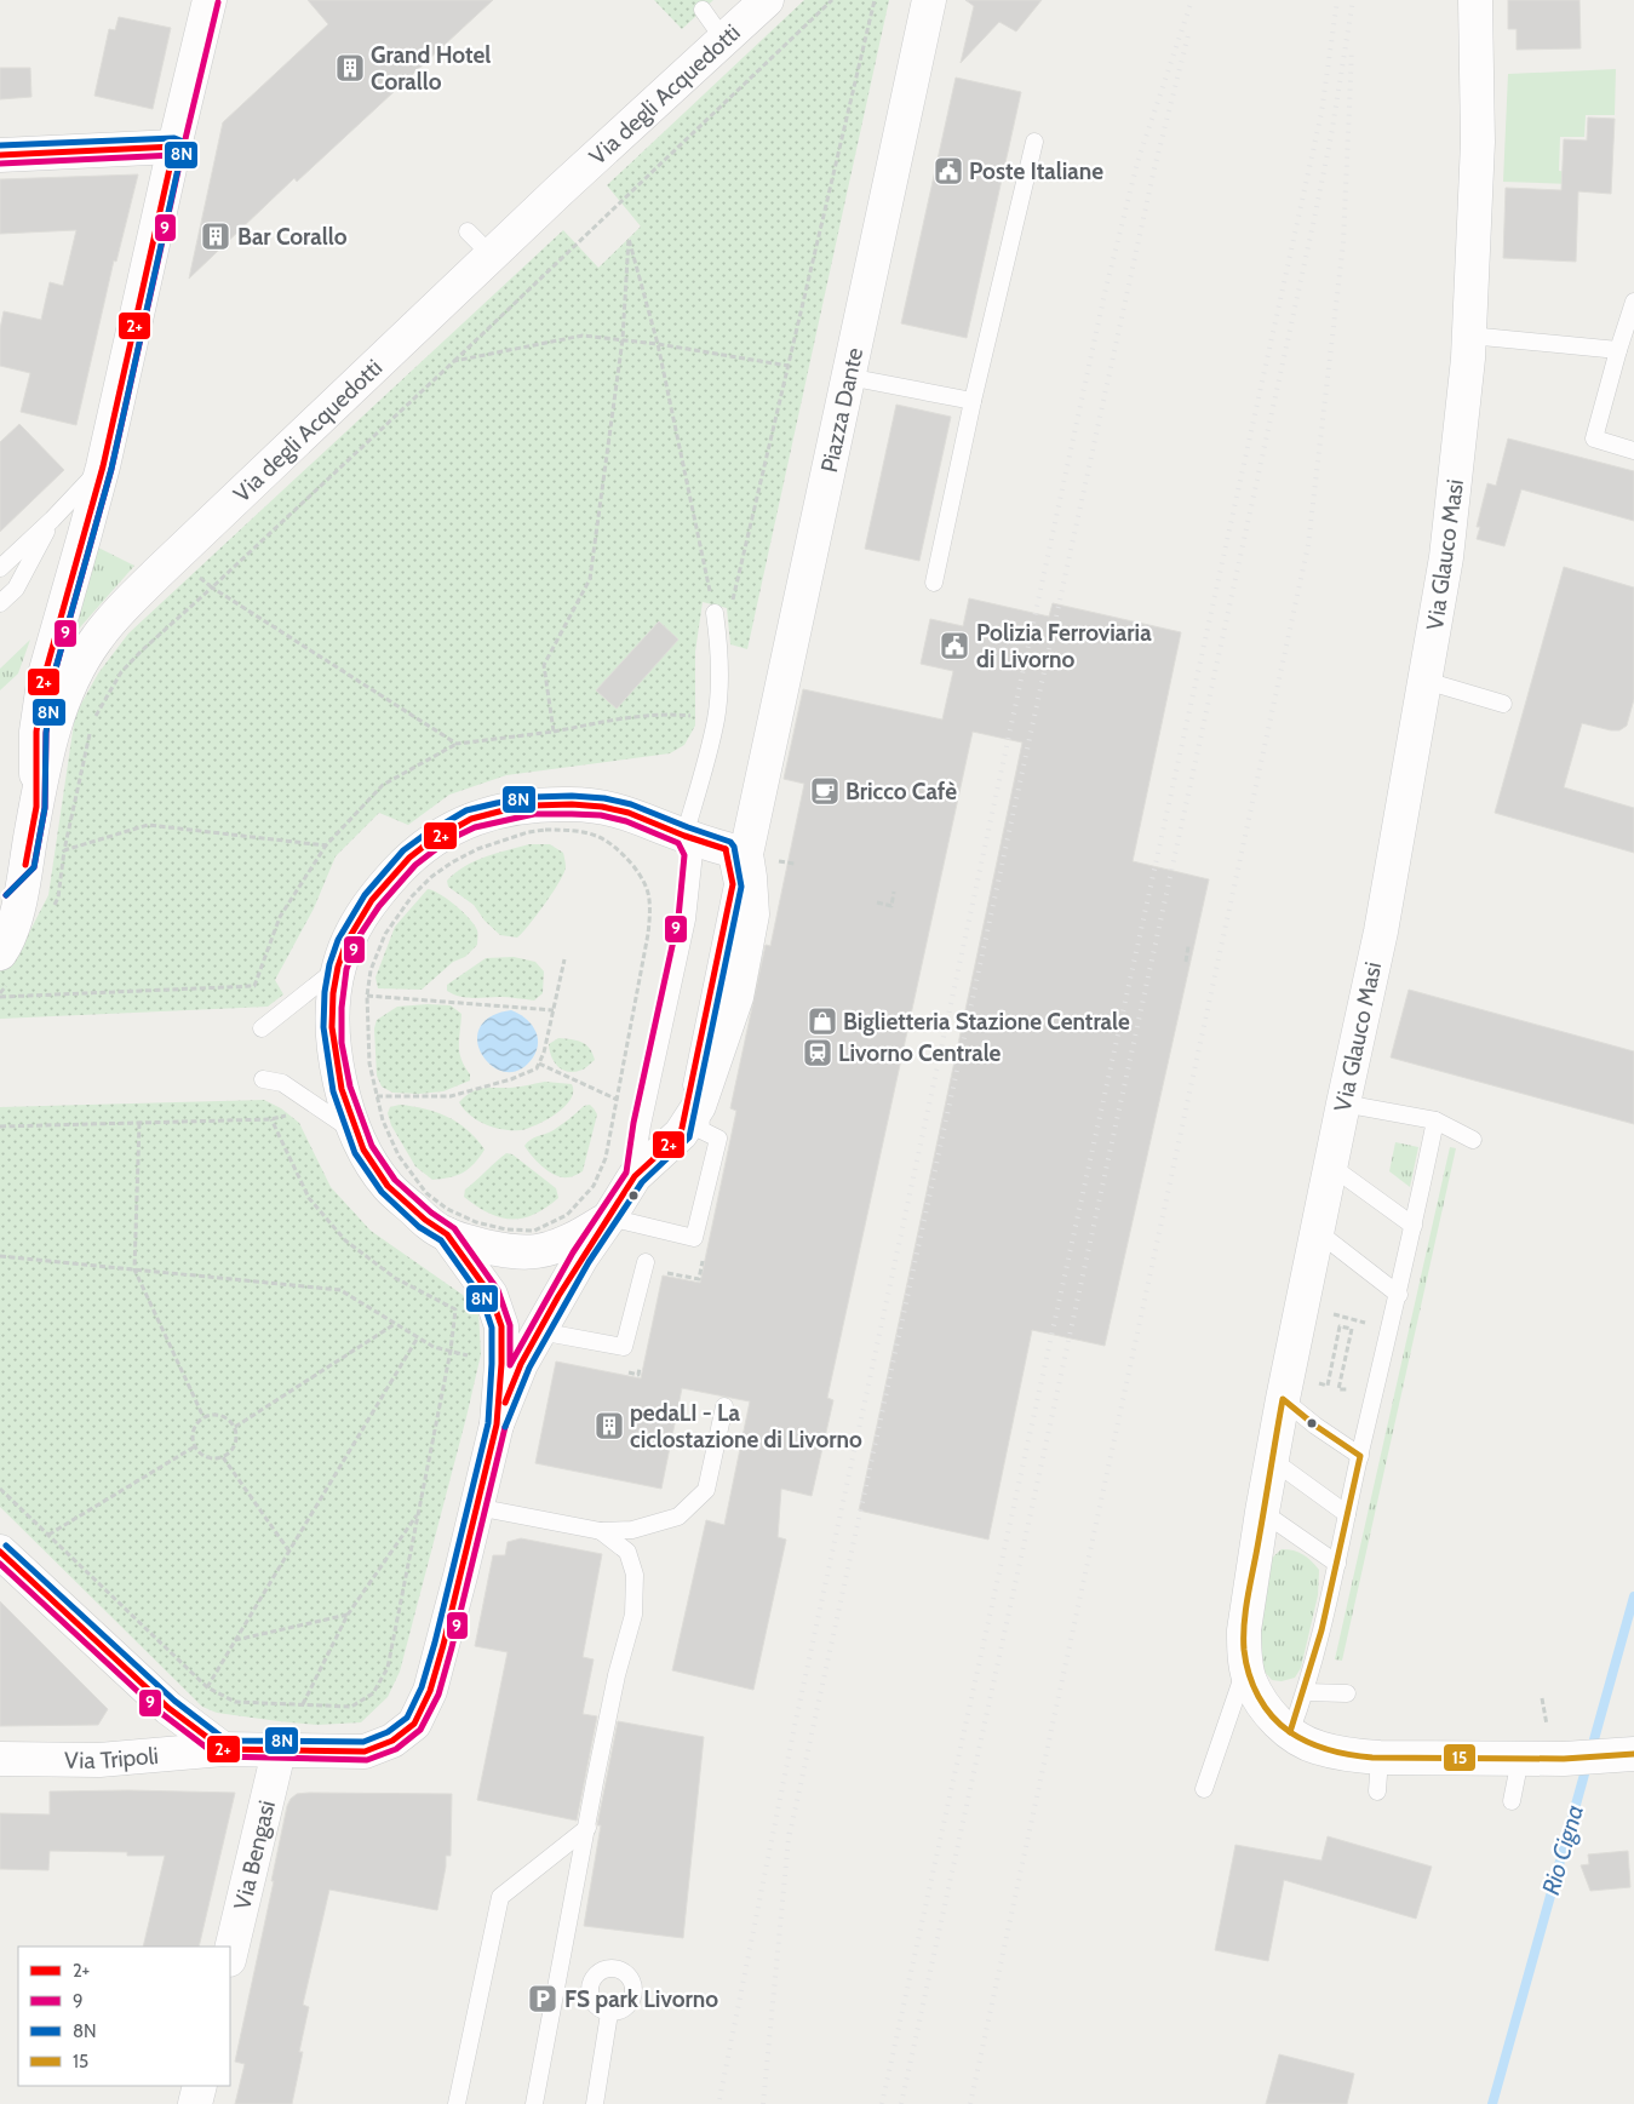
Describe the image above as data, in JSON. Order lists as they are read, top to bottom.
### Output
{
  "streets": {
    "street": [
      "Via degli Acquedotti",
      "Piazza Dante",
      "Via Glauco Masi",
      "Via Tripoli",
      "Via Bengasi"
    ]
  },
  "crossings": [
    ["Piazza Dante", "Via Tripoli"],
    ["Piazza Dante", "Via Bengasi"]
  ],
  "water": ["Rio Cigna"],
  "places": {
    "building": ["Grand Hotel Corallo", "Bar Corallo", "pedaLI - La ciclostazione di Livorno"],
    "public building": ["Poste Italiane", "Polizia Ferroviaria di Livorno"],
    "cafe": ["Bricco Cafè"],
    "shop": ["Biglietteria Stazione Centrale"],
    "station": ["Livorno Centrale"],
    "parking": ["FS park Livorno"]
  },
  "lines": [
    "transit line 9",
    "transit line 8N",
    "transit line 2+",
    "transit line 15"
  ],
  "legend": [
    "2+",
    "9",
    "8N",
    "15"
  ]
}
